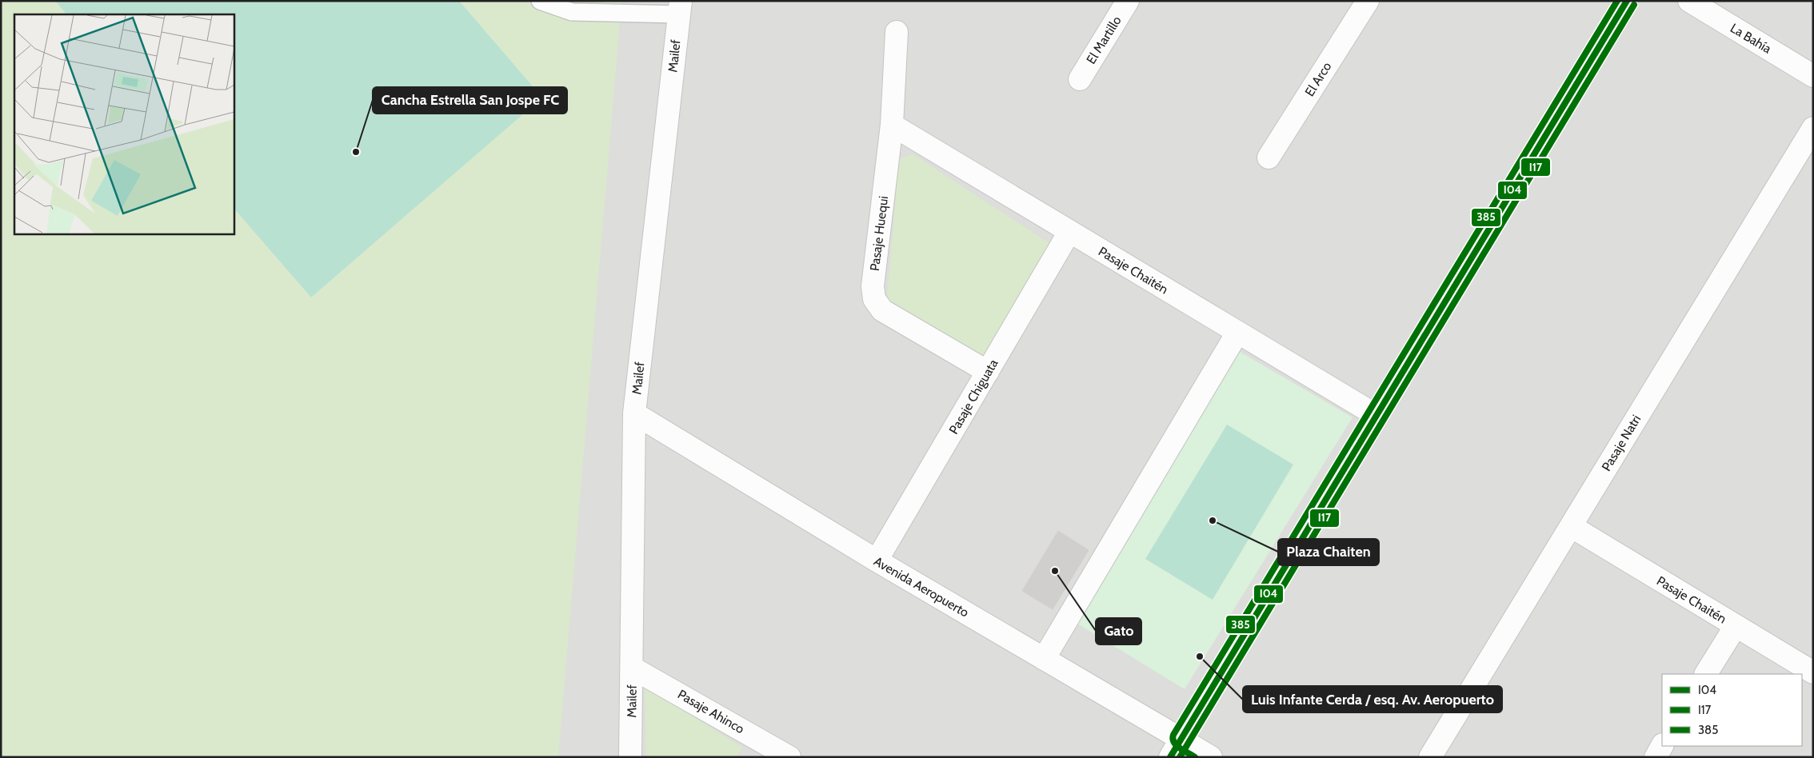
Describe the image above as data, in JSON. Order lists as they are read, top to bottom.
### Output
{
  "streets": {
    "street": [
      "La Bahía",
      "El Martillo",
      "Mailef",
      "El Arco",
      "Pasaje Huequi",
      "Pasaje Chaitén",
      "Pasaje Chiguata",
      "Pasaje Natri",
      "Avenida Aeropuerto",
      "Pasaje Ahinco"
    ]
  },
  "crossings": [
    ["Mailef", "Avenida Aeropuerto"],
    ["Mailef", "Pasaje Ahinco"],
    ["Pasaje Huequi", "Pasaje Chaitén"],
    ["Pasaje Huequi", "Pasaje Chiguata"],
    ["Pasaje Chaitén", "Pasaje Chiguata"],
    ["Pasaje Chaitén", "Pasaje Natri"],
    ["Pasaje Chiguata", "Avenida Aeropuerto"]
  ],
  "places": [
    "Cancha Estrella San Jospe FC",
    "Plaza Chaiten",
    "Gato",
    "Luis Infante Cerda / esq. Av. Aeropuerto"
  ],
  "lines": ["transit line I04", "transit line 385", "transit line I17"],
  "legend": ["I04", "I17", "385"]
}
